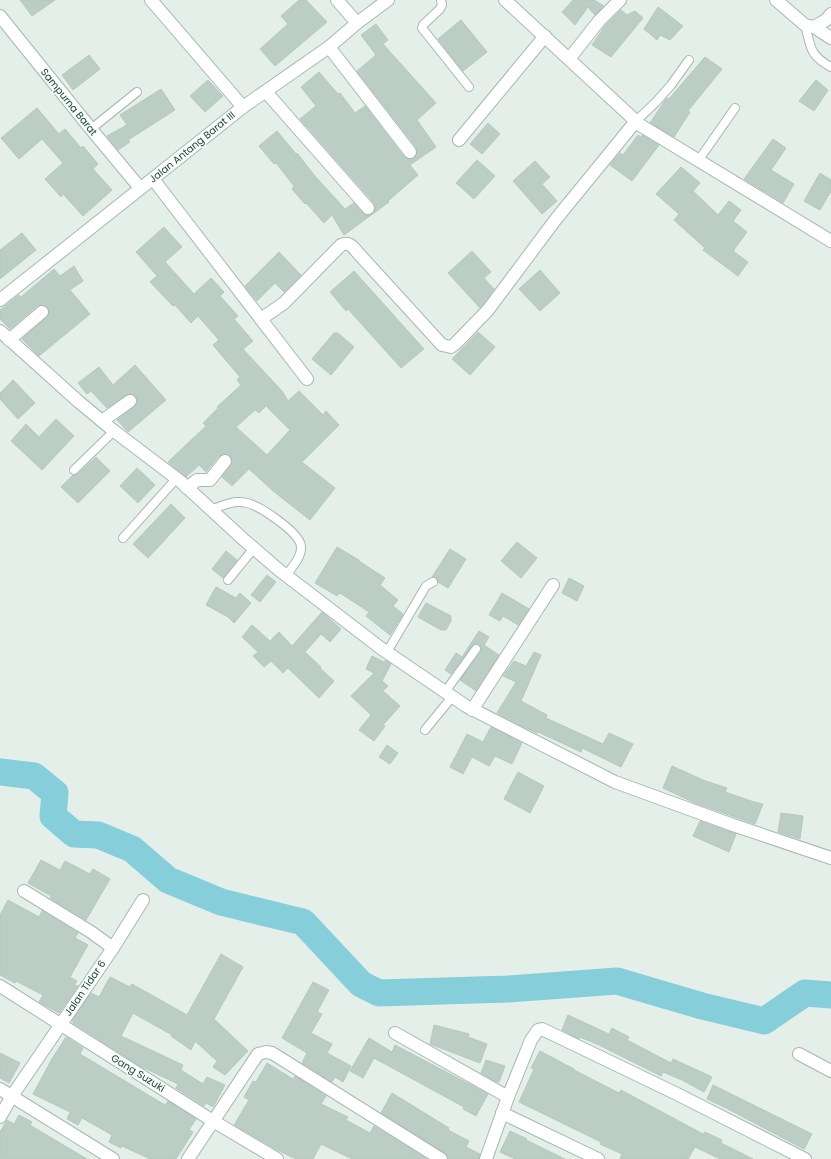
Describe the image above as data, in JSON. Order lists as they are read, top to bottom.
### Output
{
  "streets": {
    "street": [
      "Sampurna Barat",
      "Jalan Antang Barat III",
      "Jalan Tidar 6",
      "Gang Suzuki"
    ]
  },
  "crossings": [
    ["Sampurna Barat", "Jalan Antang Barat III"],
    ["Jalan Tidar 6", "Gang Suzuki"]
  ]
}
